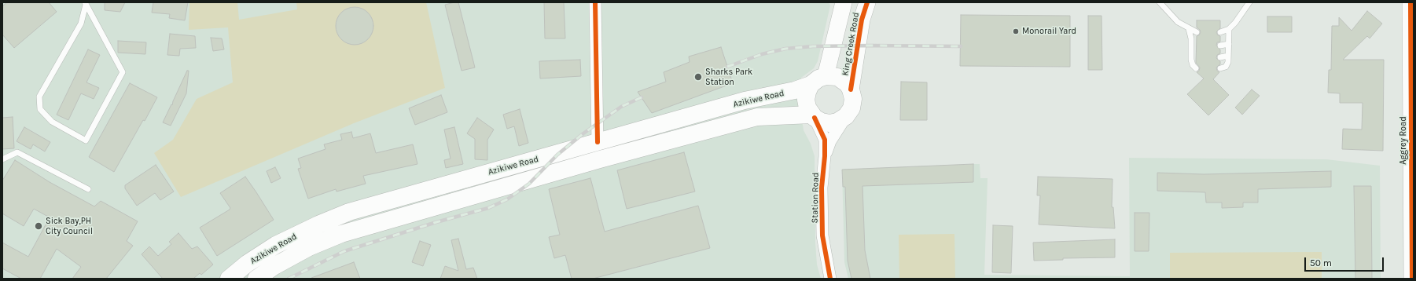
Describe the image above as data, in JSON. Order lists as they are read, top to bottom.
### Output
{
  "streets": {
    "main road": ["Azikiwe Road"],
    "street": ["King Creek Road", "Aggrey Road", "Station Road"]
  },
  "crossings": [
    ["King Creek Road", "Azikiwe Road"],
    ["King Creek Road", "Station Road"],
    ["Azikiwe Road", "Station Road"]
  ],
  "places": ["Monorail Yard", "Sharks Park Station", "Sick Bay,PH City Council"],
  "scale_bar": "50 m"
}
